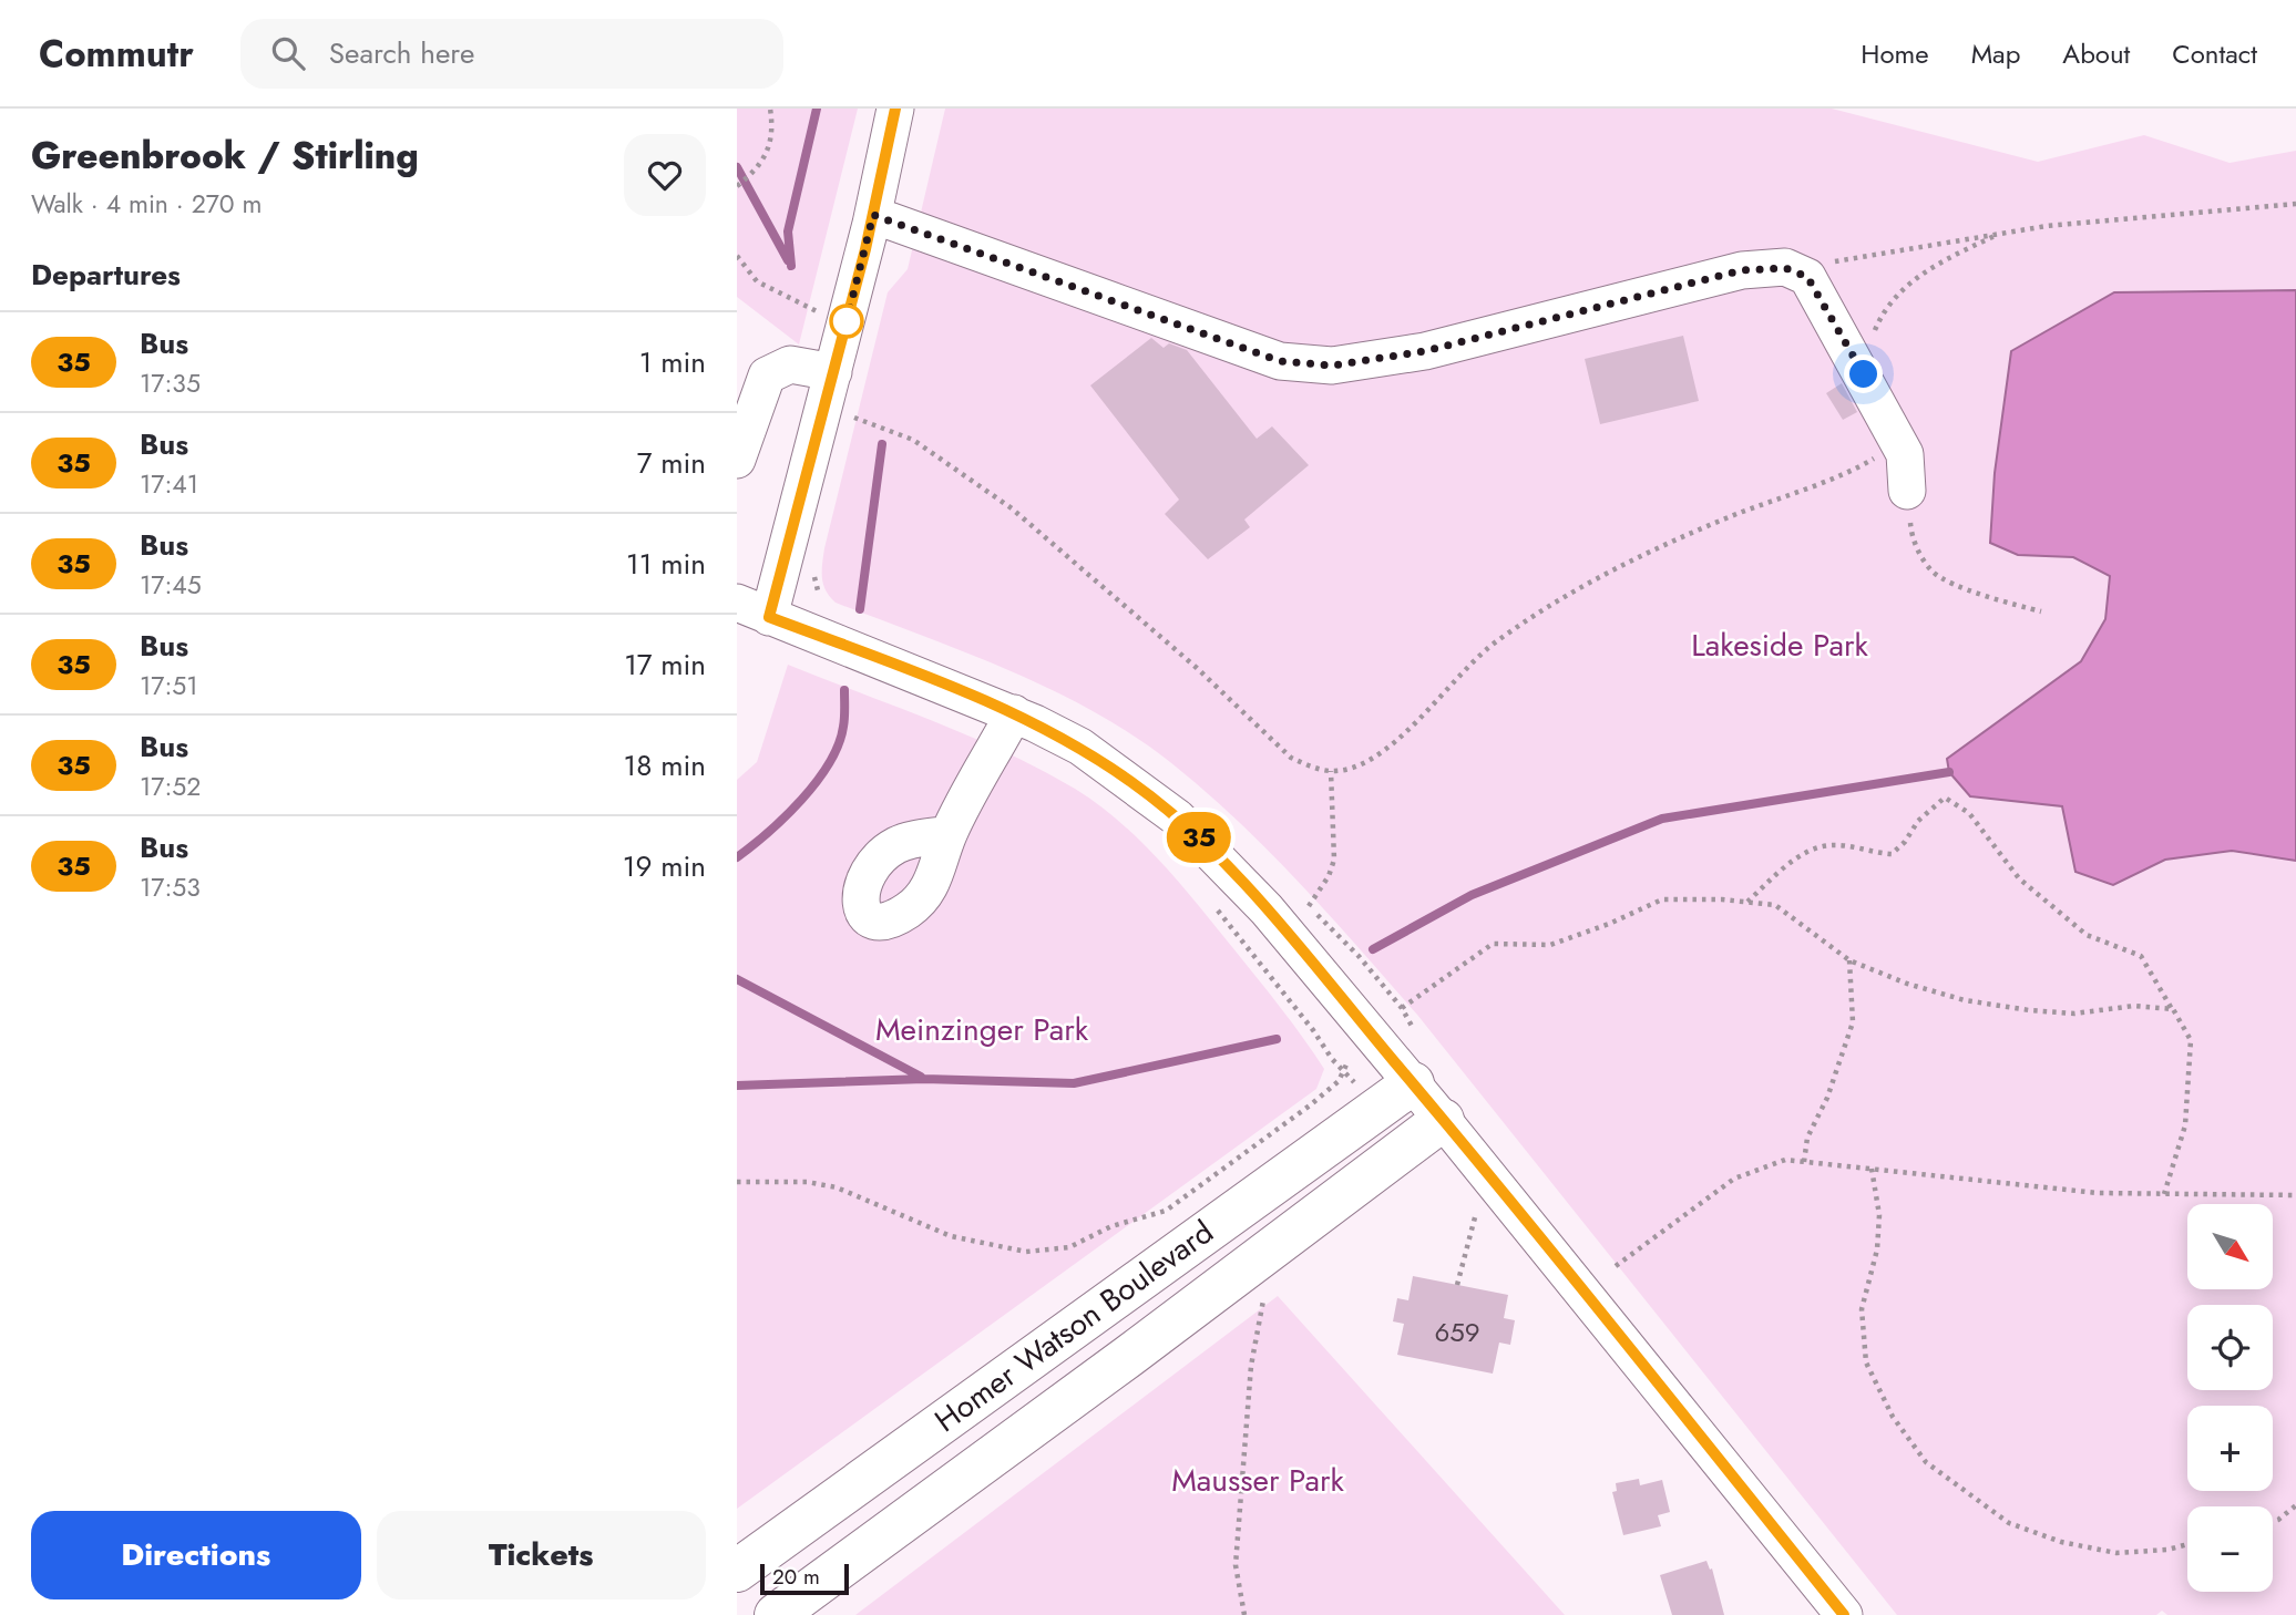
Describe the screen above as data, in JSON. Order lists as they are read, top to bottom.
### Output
{
  "streets": {
    "main road": ["Homer Watson Boulevard"]
  },
  "parks": ["Lakeside Park", "Meinzinger Park", "Mausser Park"],
  "lines": ["bus line 35"],
  "house_numbers": ["659"],
  "scale_bar": "20 m",
  "north": "bottom right",
  "page": {
    "header": "Commutr",
    "search": "Search here",
    "nav": [
      "Home",
      "Map",
      "About",
      "Contact"
    ],
    "heading": [
      ["Greenbrook / Stirling", "Walk · 4 min · 270 m"],
      "Departures"
    ],
    "on_map": "35",
    "list": [
      {
        "mark": "35",
        "name": "Bus",
        "note": "17:35",
        "value": "1 min"
      },
      {
        "mark": "35",
        "name": "Bus",
        "note": "17:41",
        "value": "7 min"
      },
      {
        "mark": "35",
        "name": "Bus",
        "note": "17:45",
        "value": "11 min"
      },
      {
        "mark": "35",
        "name": "Bus",
        "note": "17:51",
        "value": "17 min"
      },
      {
        "mark": "35",
        "name": "Bus",
        "note": "17:52",
        "value": "18 min"
      },
      {
        "mark": "35",
        "name": "Bus",
        "note": "17:53",
        "value": "19 min"
      }
    ],
    "map_buttons": ["+", "−"],
    "buttons": ["Directions", "Tickets"],
    "scale": "20 m"
  }
}
